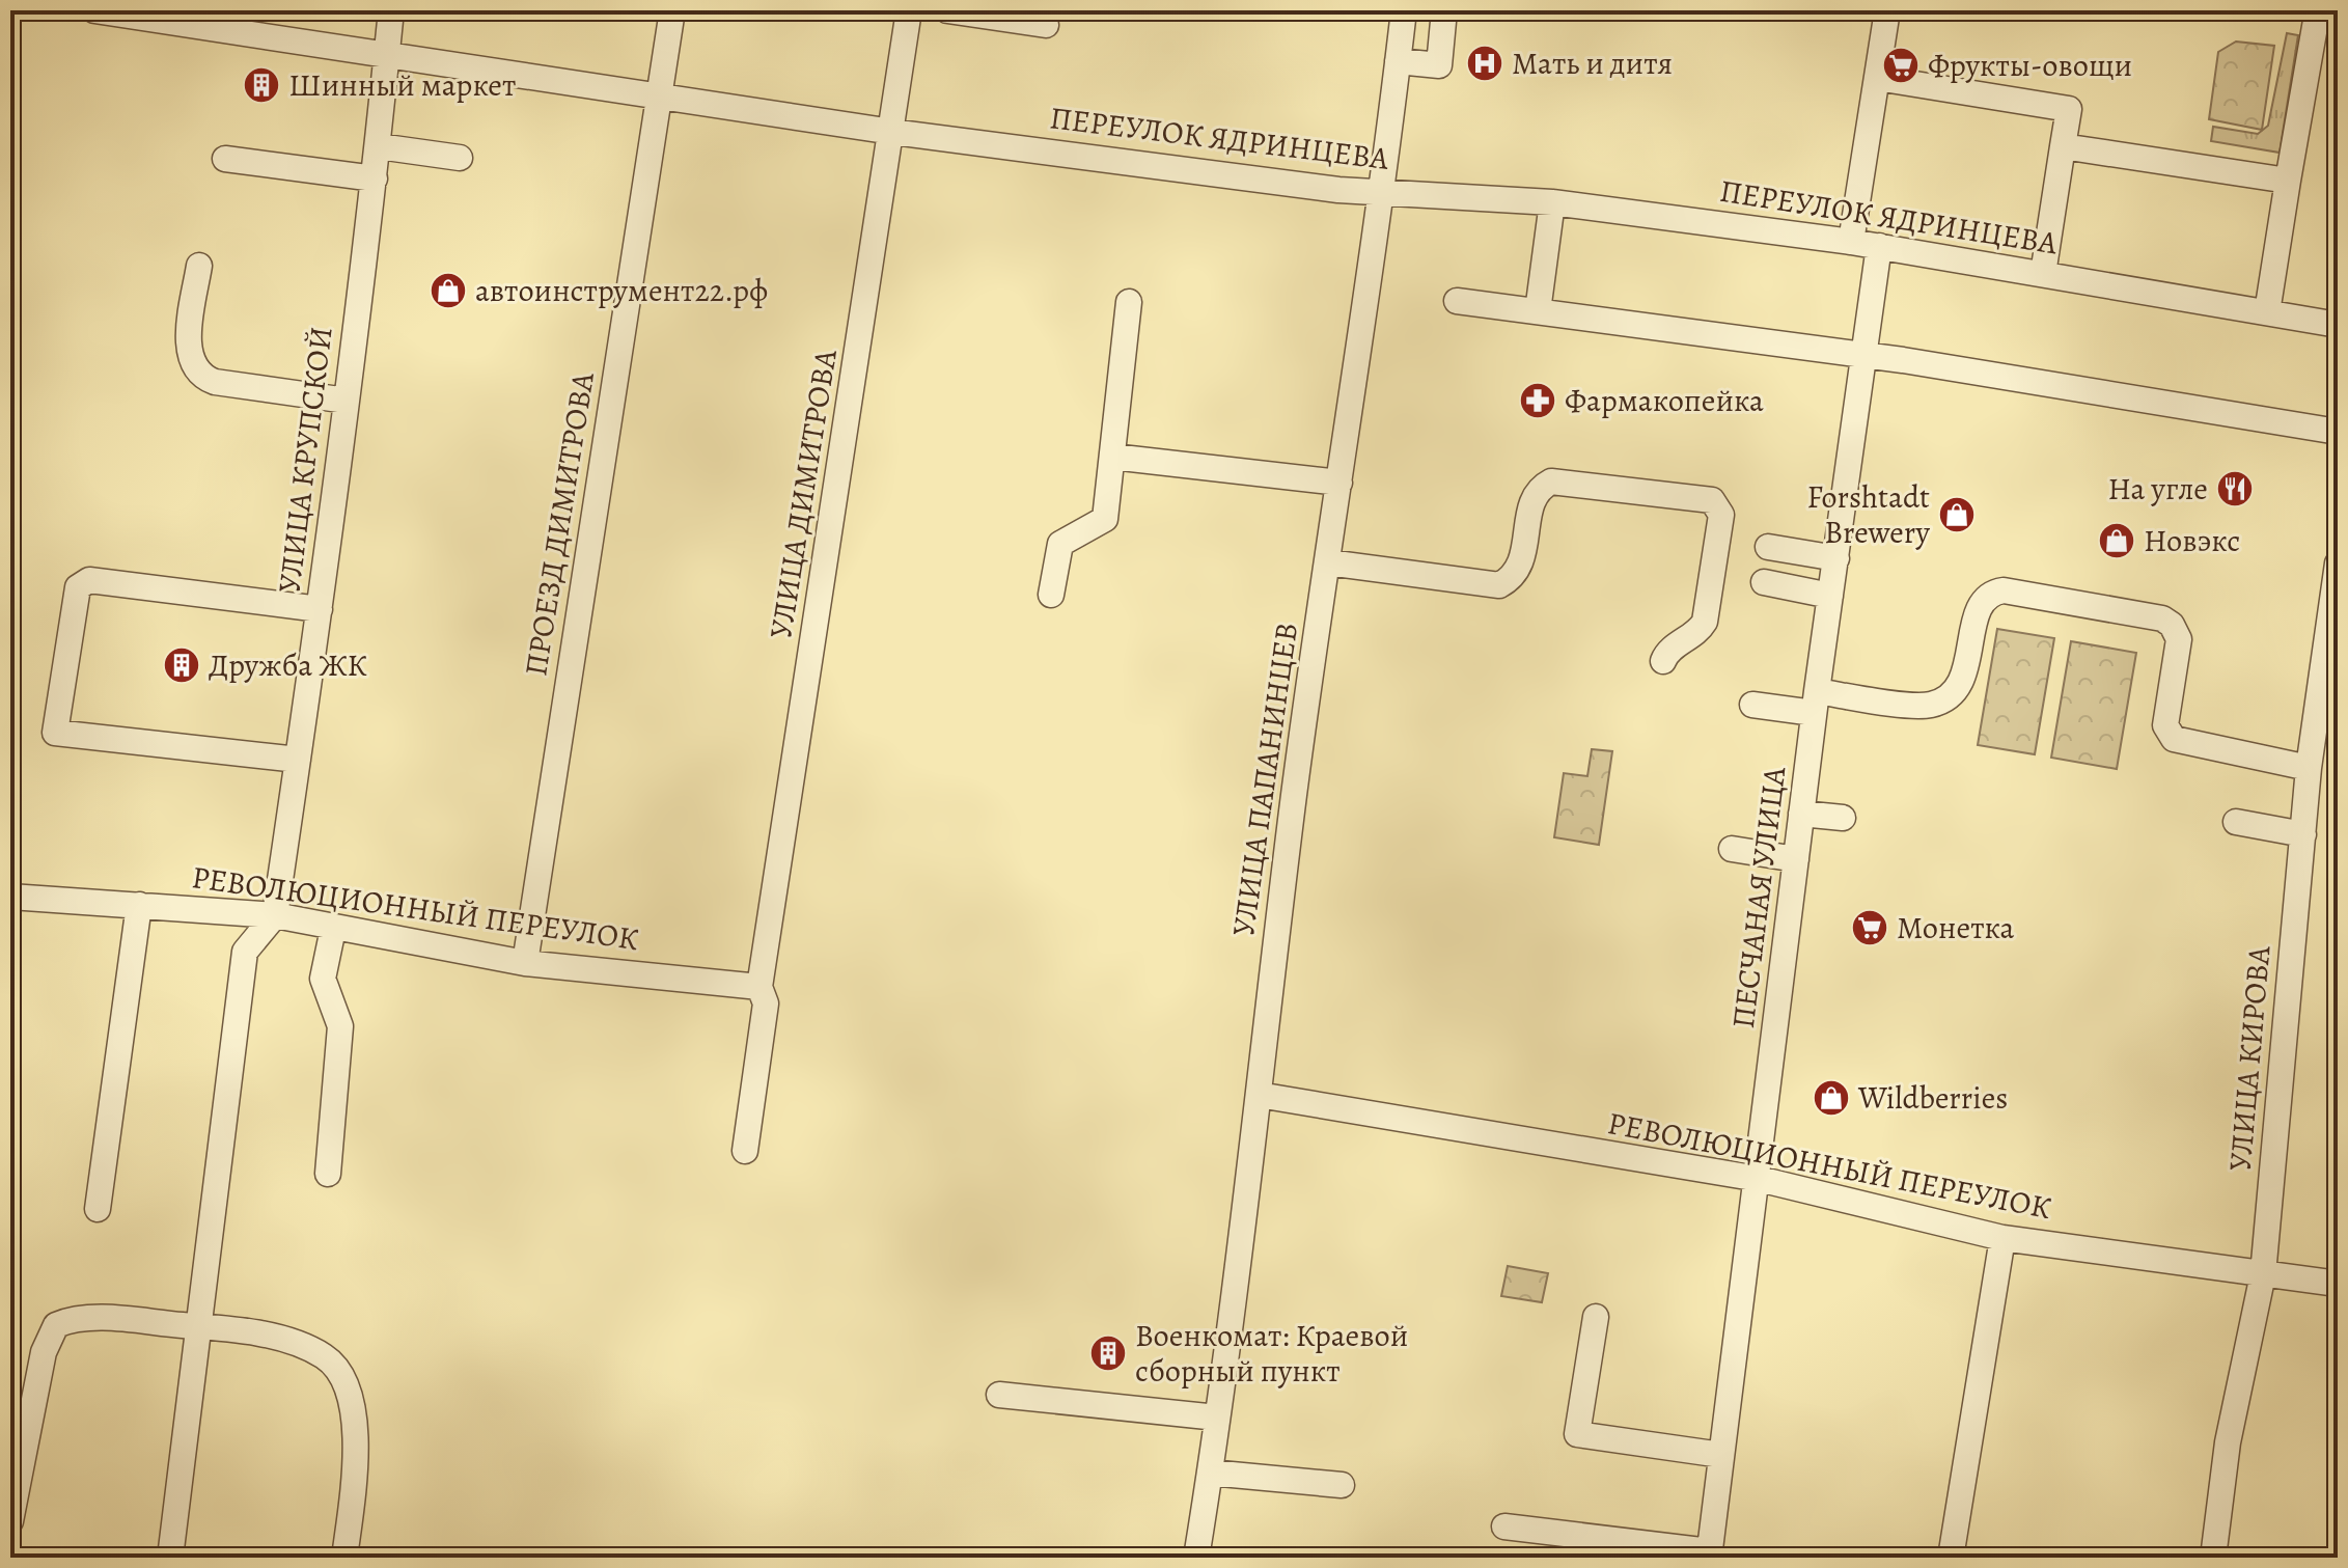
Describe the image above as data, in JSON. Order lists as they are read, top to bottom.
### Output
{
  "streets": {
    "street": [
      "ПЕРЕУЛОК ЯДРИНЦЕВА",
      "УЛИЦА КРУПСКОЙ",
      "УЛИЦА ДИМИТРОВА",
      "ПРОЕЗД ДИМИТРОВА",
      "УЛИЦА ПАПАНИНЦЕВ",
      "ПЕСЧАНАЯ УЛИЦА",
      "РЕВОЛЮЦИОННЫЙ ПЕРЕУЛОК",
      "УЛИЦА КИРОВА"
    ]
  },
  "crossings": [
    ["ПЕРЕУЛОК ЯДРИНЦЕВА", "УЛИЦА КРУПСКОЙ"],
    ["ПЕРЕУЛОК ЯДРИНЦЕВА", "УЛИЦА ДИМИТРОВА"],
    ["ПЕРЕУЛОК ЯДРИНЦЕВА", "ПРОЕЗД ДИМИТРОВА"],
    ["ПЕРЕУЛОК ЯДРИНЦЕВА", "УЛИЦА ПАПАНИНЦЕВ"],
    ["ПЕРЕУЛОК ЯДРИНЦЕВА", "ПЕСЧАНАЯ УЛИЦА"],
    ["УЛИЦА КРУПСКОЙ", "РЕВОЛЮЦИОННЫЙ ПЕРЕУЛОК"],
    ["УЛИЦА ДИМИТРОВА", "РЕВОЛЮЦИОННЫЙ ПЕРЕУЛОК"],
    ["ПРОЕЗД ДИМИТРОВА", "РЕВОЛЮЦИОННЫЙ ПЕРЕУЛОК"],
    ["УЛИЦА ПАПАНИНЦЕВ", "РЕВОЛЮЦИОННЫЙ ПЕРЕУЛОК"],
    ["ПЕСЧАНАЯ УЛИЦА", "РЕВОЛЮЦИОННЫЙ ПЕРЕУЛОК"],
    ["РЕВОЛЮЦИОННЫЙ ПЕРЕУЛОК", "УЛИЦА КИРОВА"]
  ],
  "places": {
    "hospital": ["Мать и дитя"],
    "supermarket": ["Фрукты-овощи", "Монетка"],
    "building": ["Шинный маркет", "Дружба ЖК", "Военкомат: Краевой сборный пункт"],
    "shop": [
      "автоинструмент22.рф",
      "Forshtadt Brewery",
      "Новэкс",
      "Wildberries"
    ],
    "pharmacy": ["Фармакопейка"],
    "restaurant": ["На угле"]
  }
}
